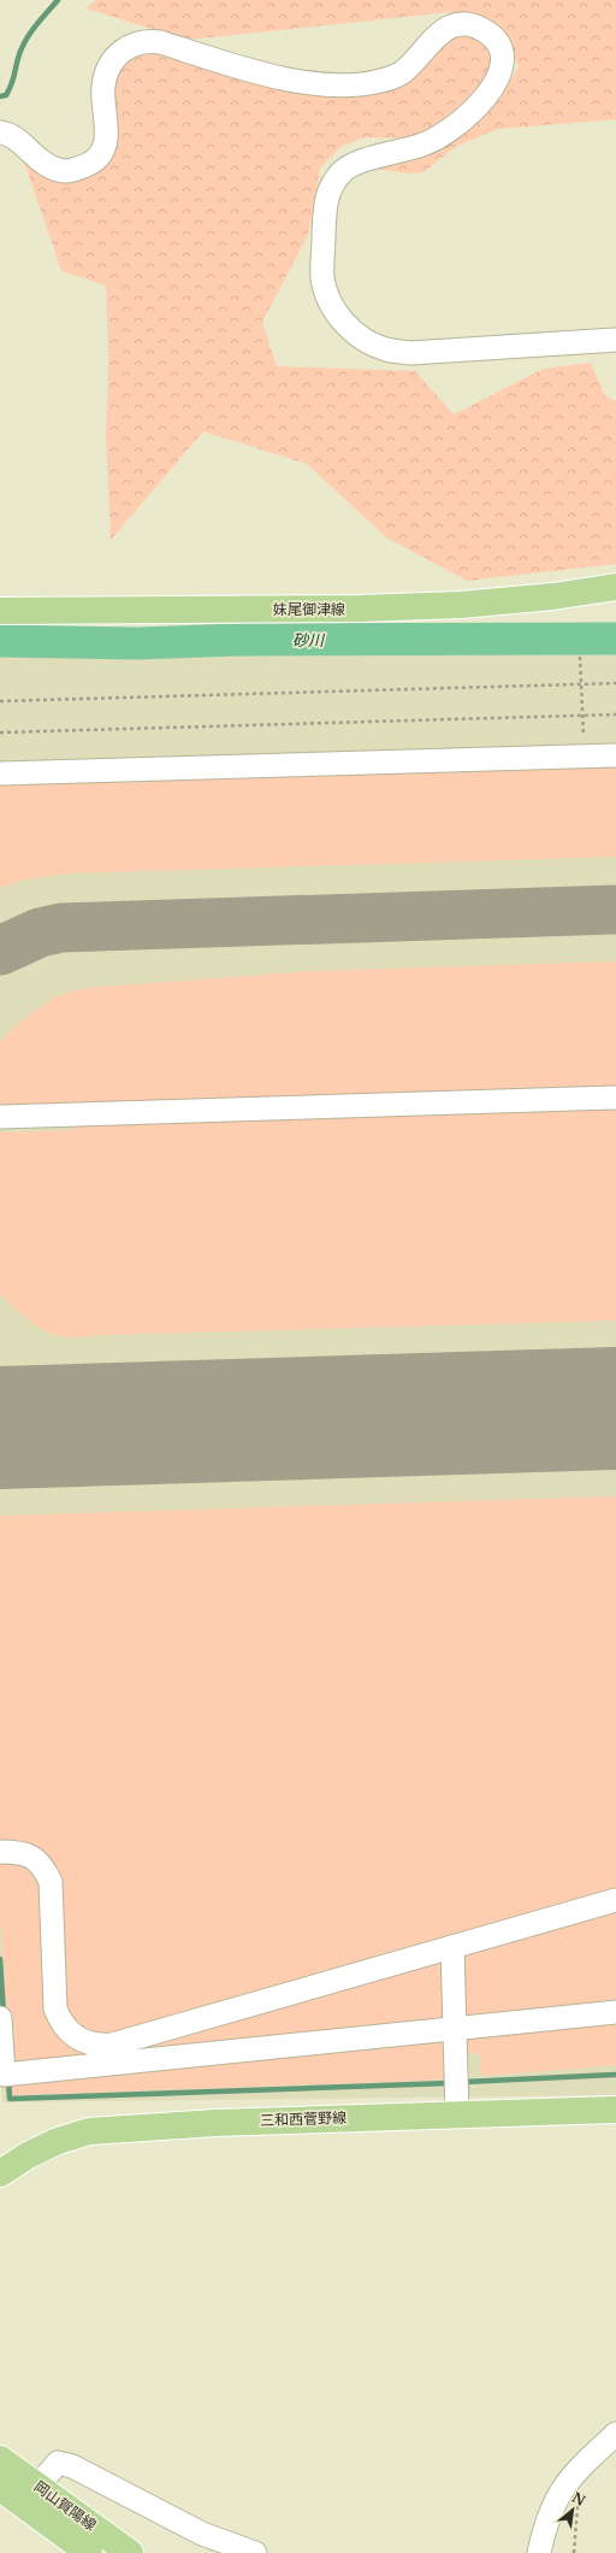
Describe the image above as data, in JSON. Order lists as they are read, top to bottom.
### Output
{
  "streets": {
    "main road": ["妹尾御津線", "三和西菅野線", "岡山賀陽線"]
  },
  "water": ["砂川"],
  "north": "top right"
}
